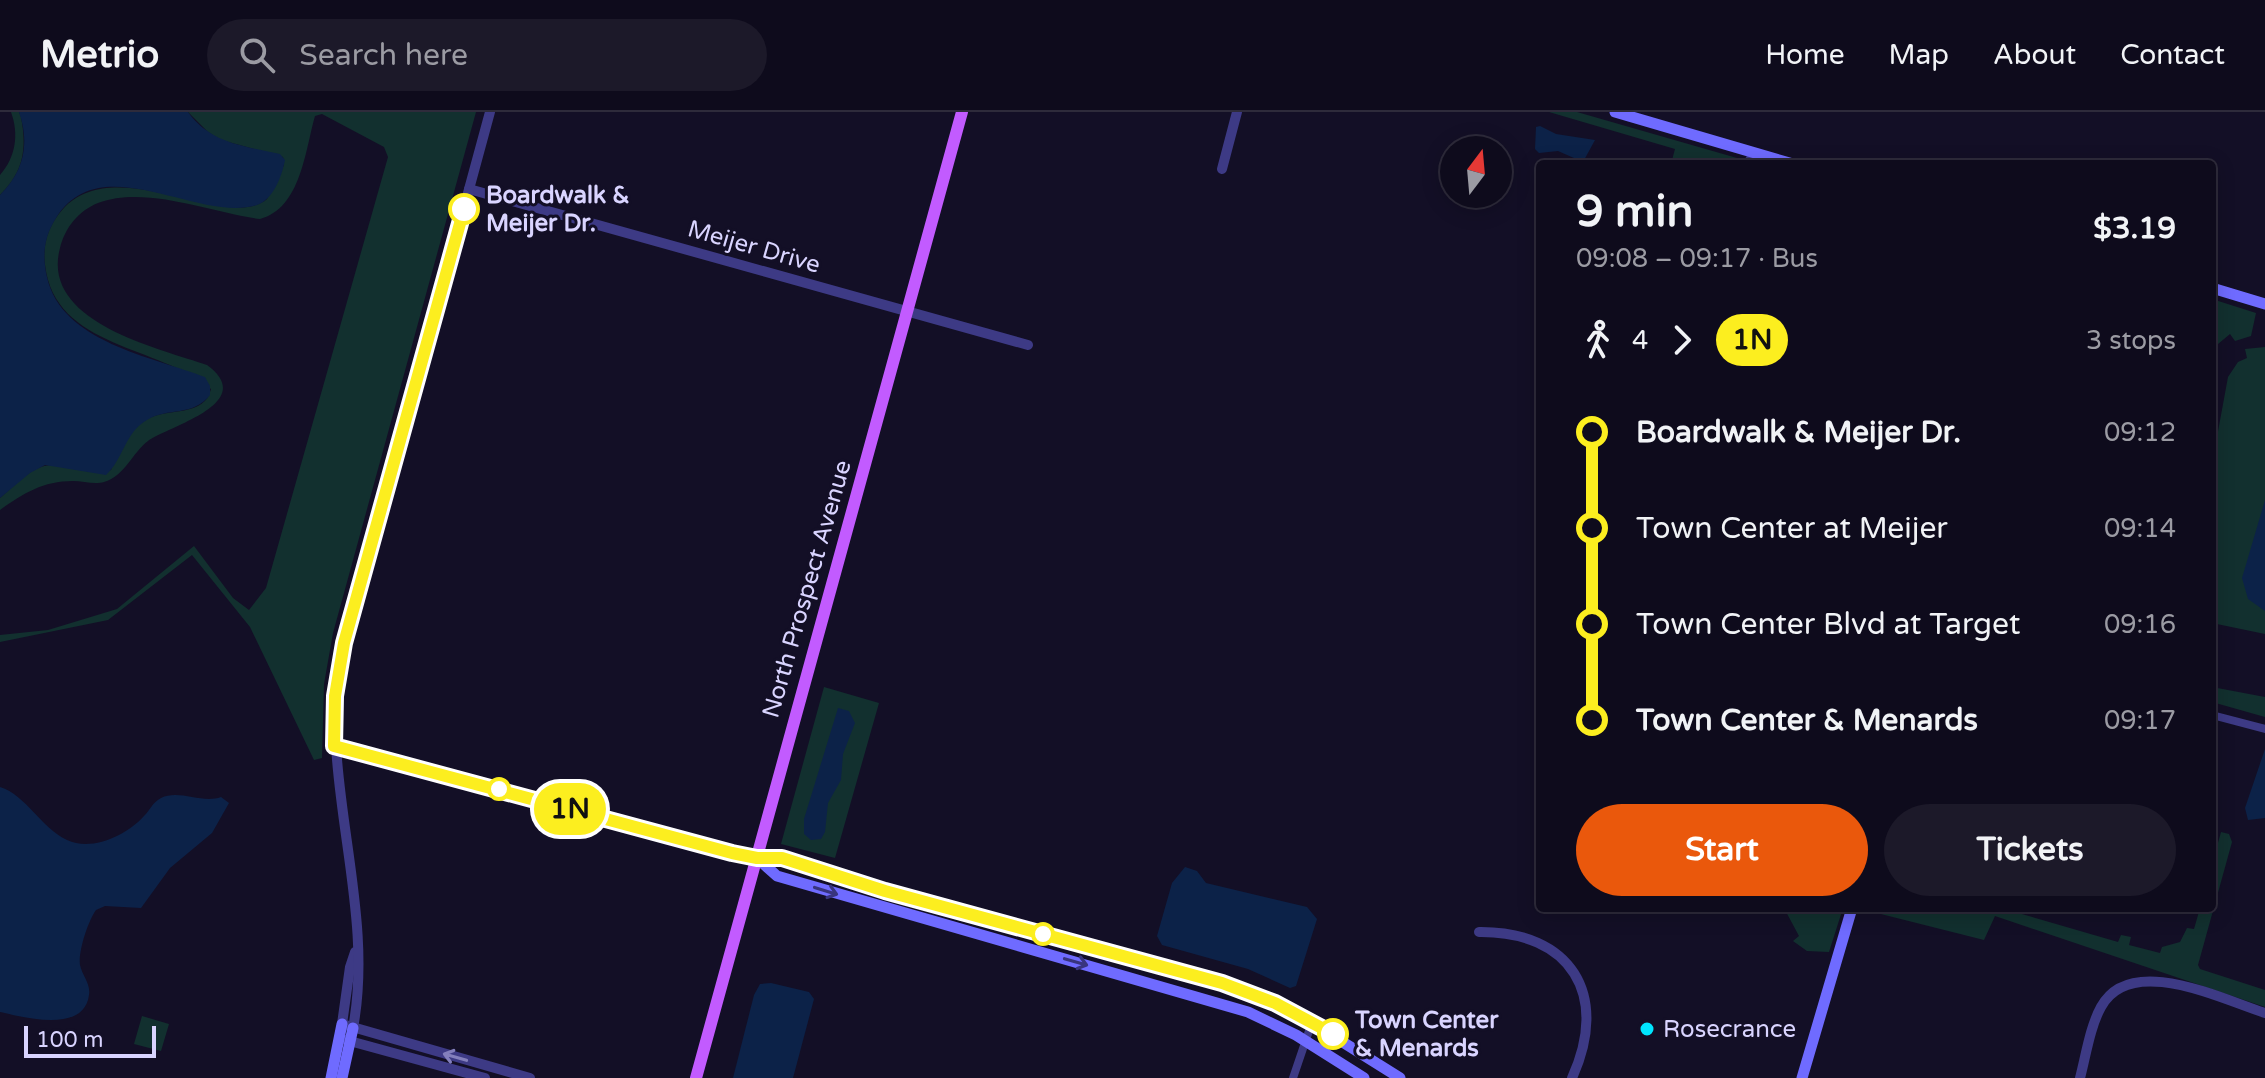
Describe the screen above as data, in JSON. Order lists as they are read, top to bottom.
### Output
{
  "streets": {
    "main road": ["North Prospect Avenue"],
    "street": ["Meijer Drive"]
  },
  "crossings": [
    ["Meijer Drive", "North Prospect Avenue"]
  ],
  "places": ["Boardwalk & Meijer Dr.", "Rosecrance", "Town Center & Menards"],
  "lines": ["bus line 1N"],
  "scale_bar": "100 m",
  "north": "top",
  "page": {
    "header": "Metrio",
    "search": "Search here",
    "nav": [
      "Home",
      "Map",
      "About",
      "Contact"
    ],
    "on_map": "1N",
    "heading": ["9 min", "09:08 – 09:17 · Bus", "$3.19"],
    "legs": ["4", "1N", "3 stops"],
    "list": [
      {
        "name": "Boardwalk & Meijer Dr.",
        "value": "09:12"
      },
      {
        "name": "Town Center at Meijer",
        "value": "09:14"
      },
      {
        "name": "Town Center Blvd at Target",
        "value": "09:16"
      },
      {
        "name": "Town Center & Menards",
        "value": "09:17"
      }
    ],
    "buttons": ["Start", "Tickets"],
    "scale": "100 m"
  }
}
